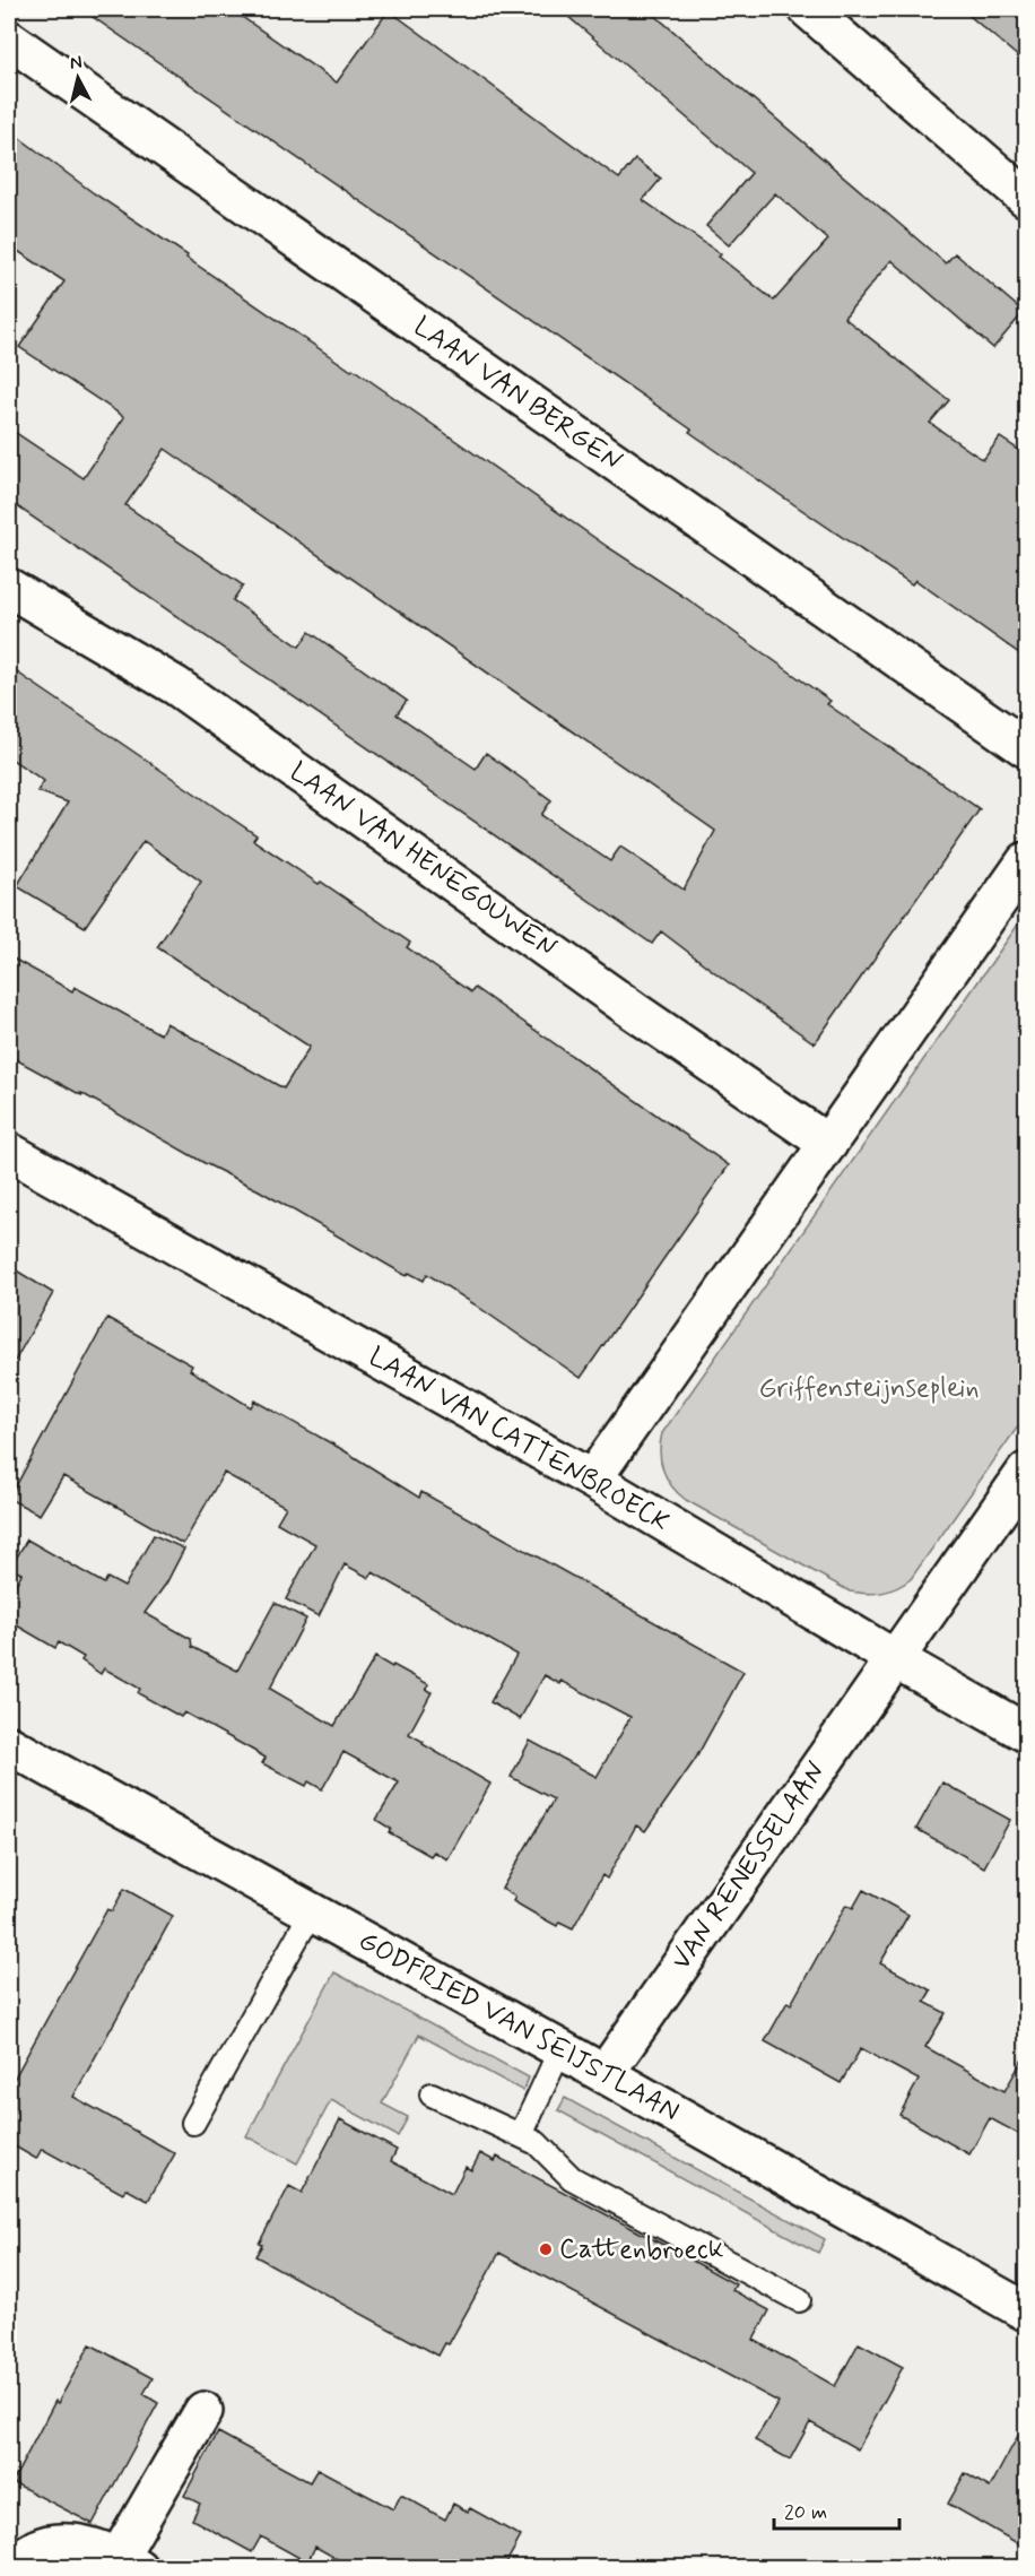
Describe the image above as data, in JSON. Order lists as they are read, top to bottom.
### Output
{
  "streets": {
    "street": [
      "LAAN VAN BERGEN",
      "LAAN VAN HENEGOUWEN",
      "LAAN VAN CATTENBROECK",
      "VAN RENESSELAAN",
      "GODFRIED VAN SEIJSTLAAN"
    ]
  },
  "crossings": [
    ["LAAN VAN CATTENBROECK", "VAN RENESSELAAN"],
    ["VAN RENESSELAAN", "GODFRIED VAN SEIJSTLAAN"]
  ],
  "parks": ["Griffensteijnseplein"],
  "places": ["Cattenbroeck"],
  "scale_bar": "20 m",
  "north": "top"
}
